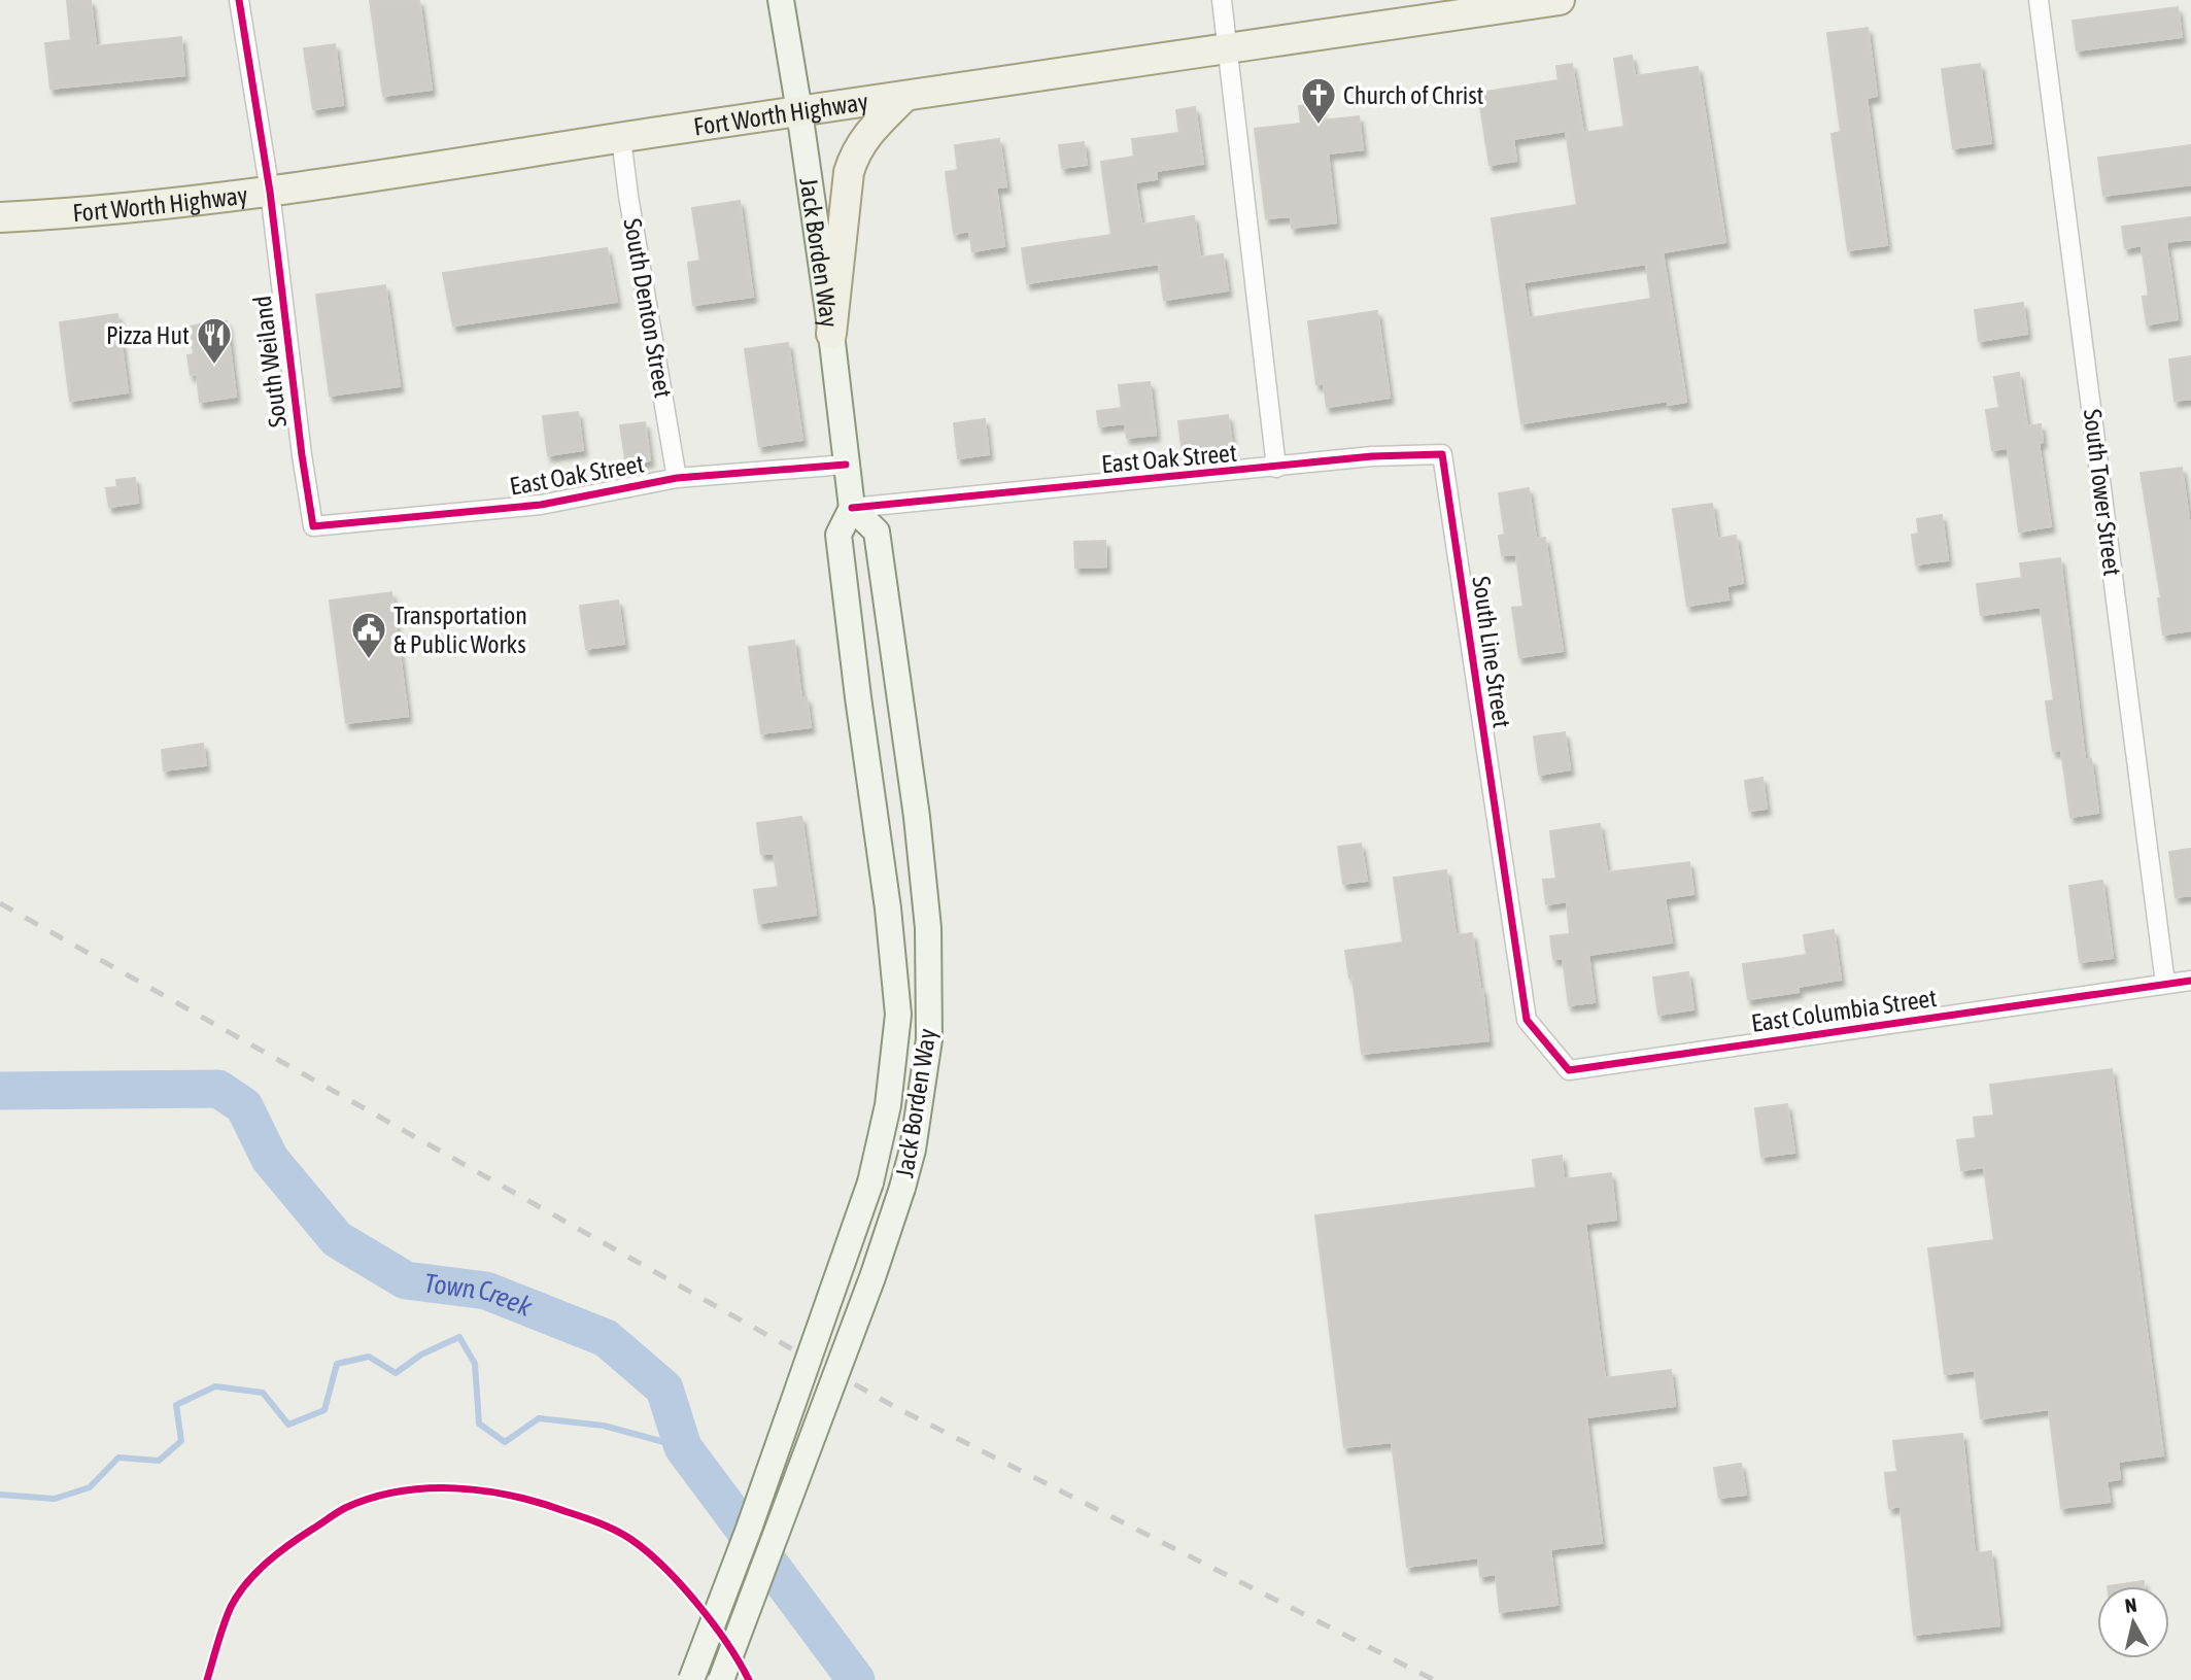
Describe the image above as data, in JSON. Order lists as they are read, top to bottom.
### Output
{
  "streets": {
    "main road": ["Fort Worth Highway", "Jack Borden Way"],
    "street": [
      "South Denton Street",
      "South Weiland",
      "East Oak Street",
      "South Tower Street",
      "South Line Street",
      "East Columbia Street"
    ]
  },
  "crossings": [
    ["Fort Worth Highway", "Jack Borden Way"],
    ["Fort Worth Highway", "South Denton Street"],
    ["Fort Worth Highway", "South Weiland"],
    ["Jack Borden Way", "East Oak Street"],
    ["South Denton Street", "East Oak Street"],
    ["South Weiland", "East Oak Street"],
    ["East Oak Street", "South Line Street"],
    ["South Tower Street", "East Columbia Street"],
    ["South Line Street", "East Columbia Street"]
  ],
  "water": ["Town Creek"],
  "places": {
    "church": ["Church of Christ"],
    "restaurant": ["Pizza Hut"],
    "public building": ["Transportation & Public Works"]
  },
  "north": "top"
}
